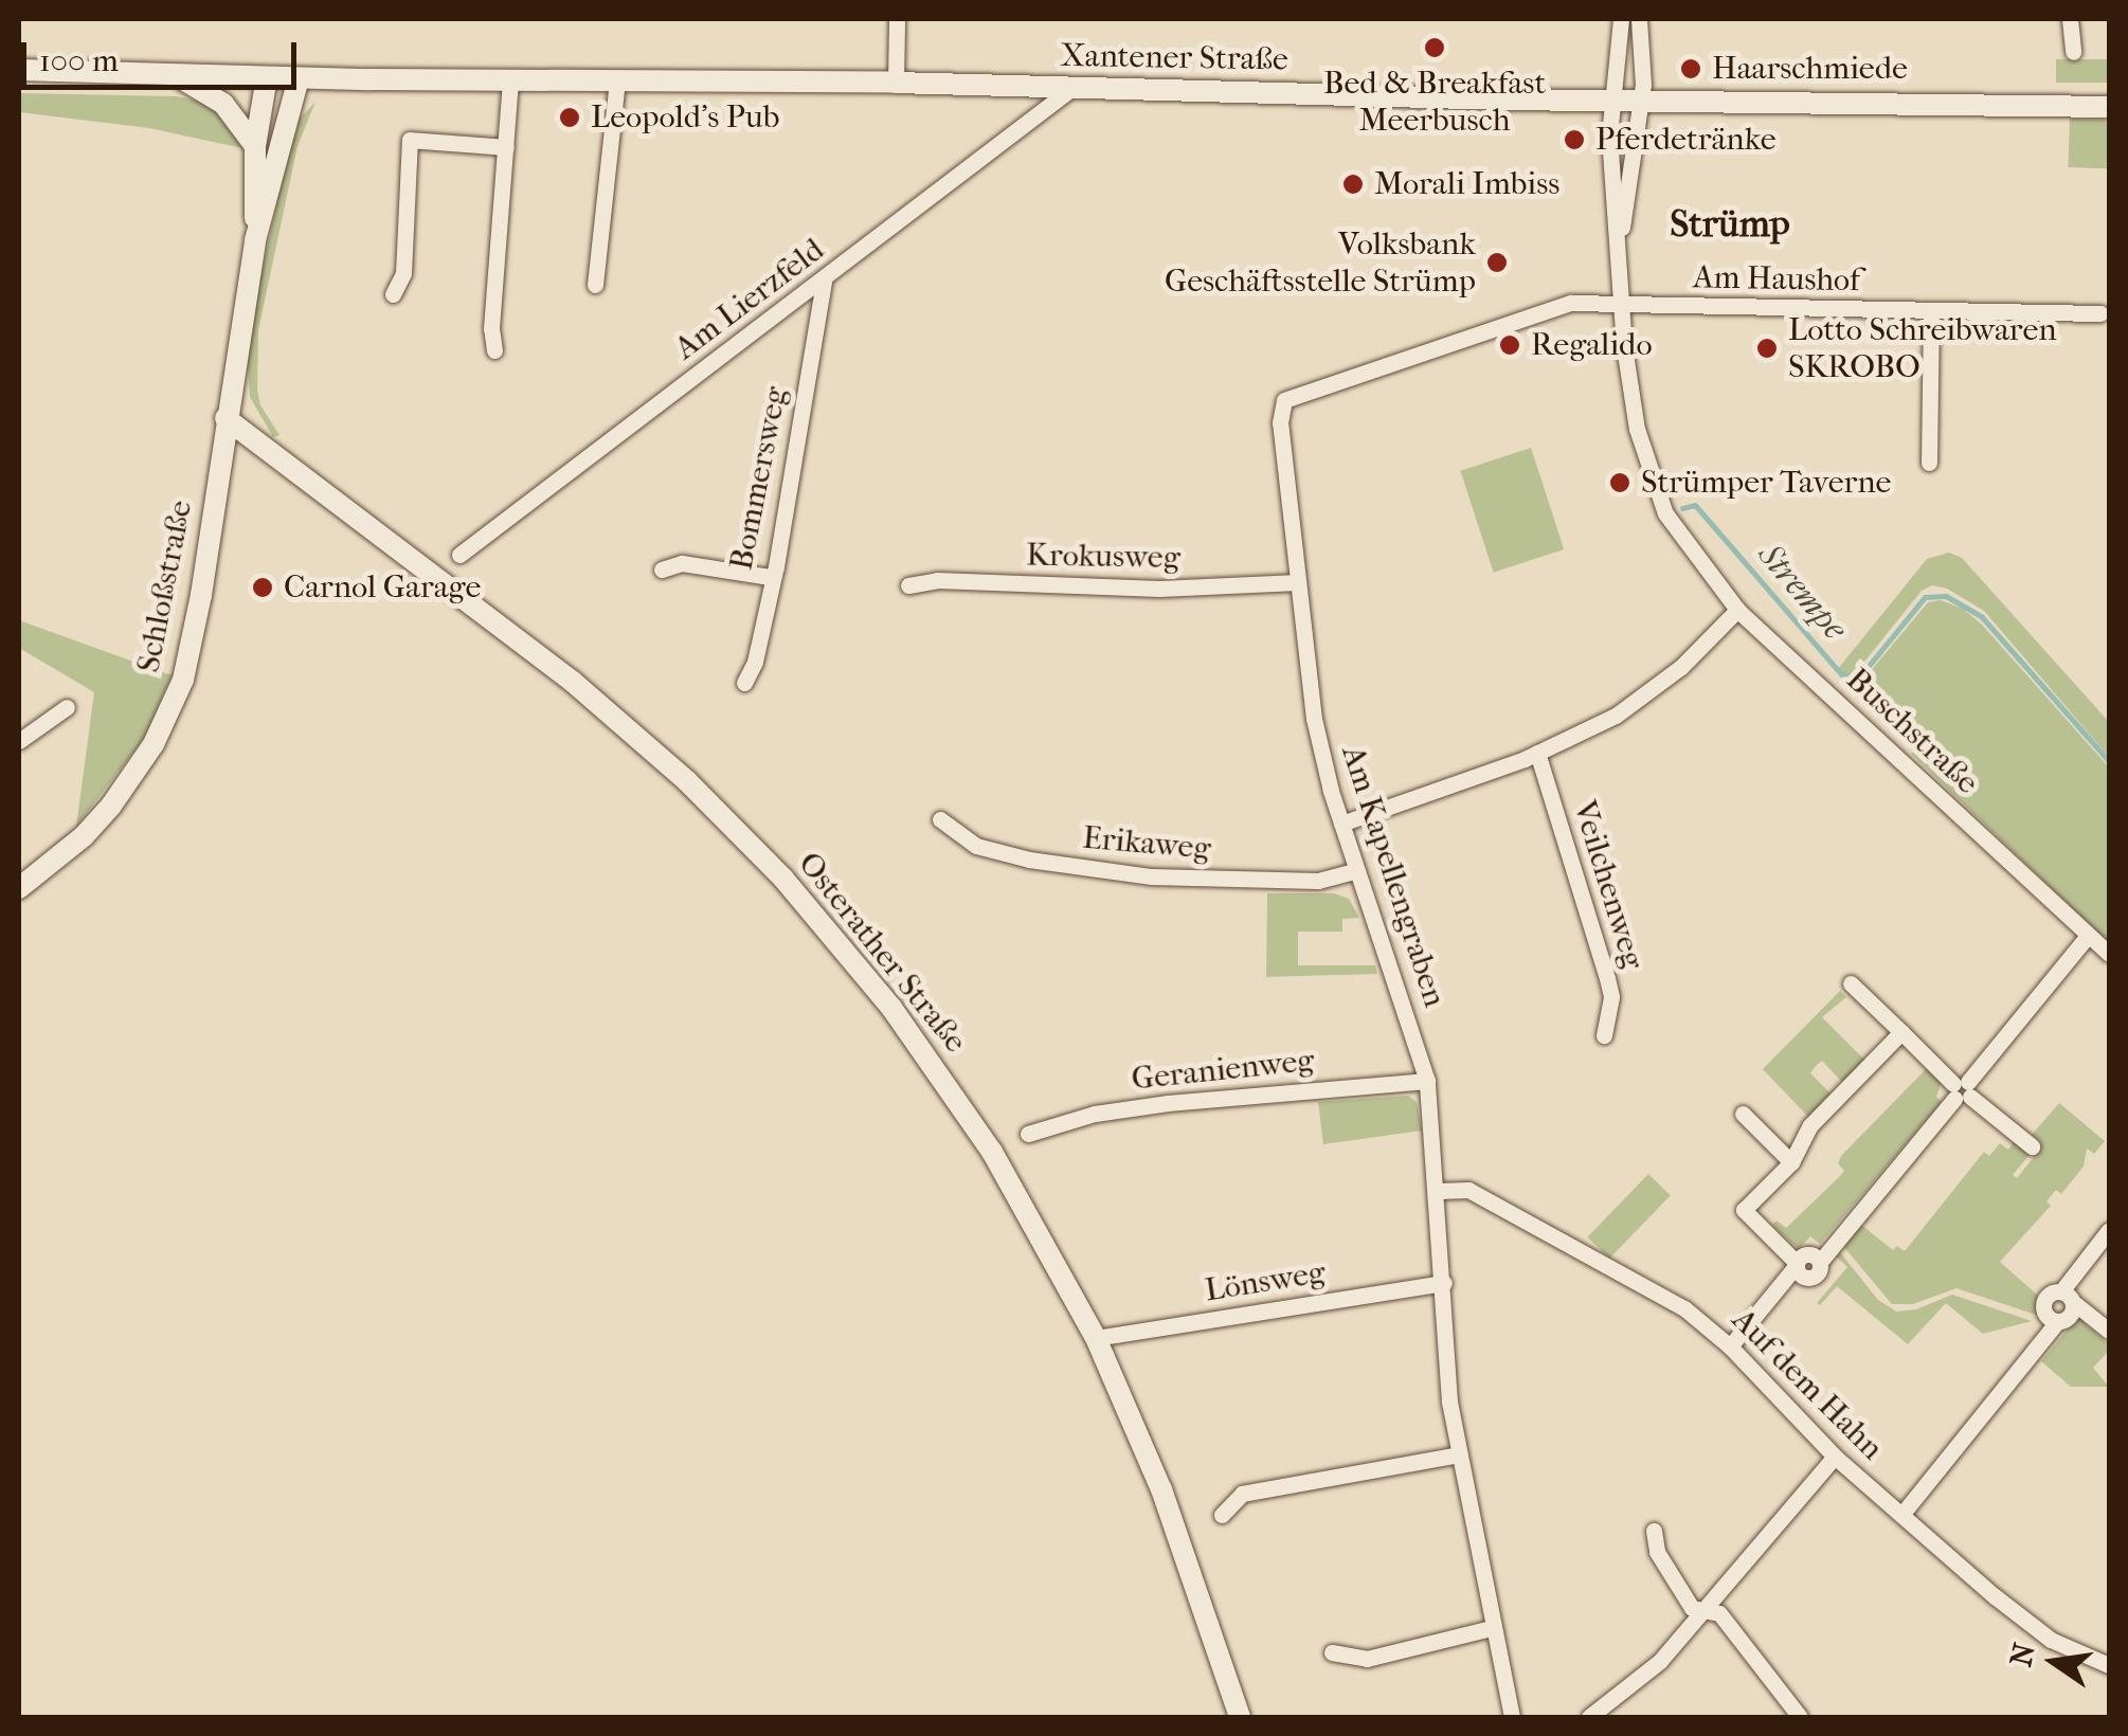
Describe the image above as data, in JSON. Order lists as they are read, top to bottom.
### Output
{
  "streets": {
    "main road": ["Xantener Straße", "Schloßstraße", "Osterather Straße"],
    "street": [
      "Am Haushof",
      "Am Lierzfeld",
      "Bommersweg",
      "Krokusweg",
      "Buschstraße",
      "Erikaweg",
      "Am Kapellengraben",
      "Veilchenweg",
      "Geranienweg",
      "Lönsweg",
      "Auf dem Hahn"
    ]
  },
  "crossings": [
    ["Xantener Straße", "Am Lierzfeld"],
    ["Xantener Straße", "Schloßstraße"],
    ["Xantener Straße", "Buschstraße"],
    ["Am Haushof", "Buschstraße"],
    ["Am Haushof", "Am Kapellengraben"],
    ["Am Lierzfeld", "Bommersweg"],
    ["Krokusweg", "Am Kapellengraben"],
    ["Schloßstraße", "Osterather Straße"],
    ["Buschstraße", "Am Kapellengraben"],
    ["Erikaweg", "Am Kapellengraben"],
    ["Am Kapellengraben", "Geranienweg"],
    ["Am Kapellengraben", "Lönsweg"],
    ["Am Kapellengraben", "Auf dem Hahn"],
    ["Osterather Straße", "Lönsweg"]
  ],
  "districts": ["Strümp"],
  "water": ["Strempe"],
  "places": [
    "Bed & Breakfast Meerbusch",
    "Haarschmiede",
    "Leopold's Pub",
    "Pferdetränke",
    "Morali Imbiss",
    "Volksbank Geschäftsstelle Strümp",
    "Regalido",
    "Lotto Schreibwaren SKROBO",
    "Strümper Taverne",
    "Carnol Garage"
  ],
  "scale_bar": "100 m",
  "north": "left"
}
